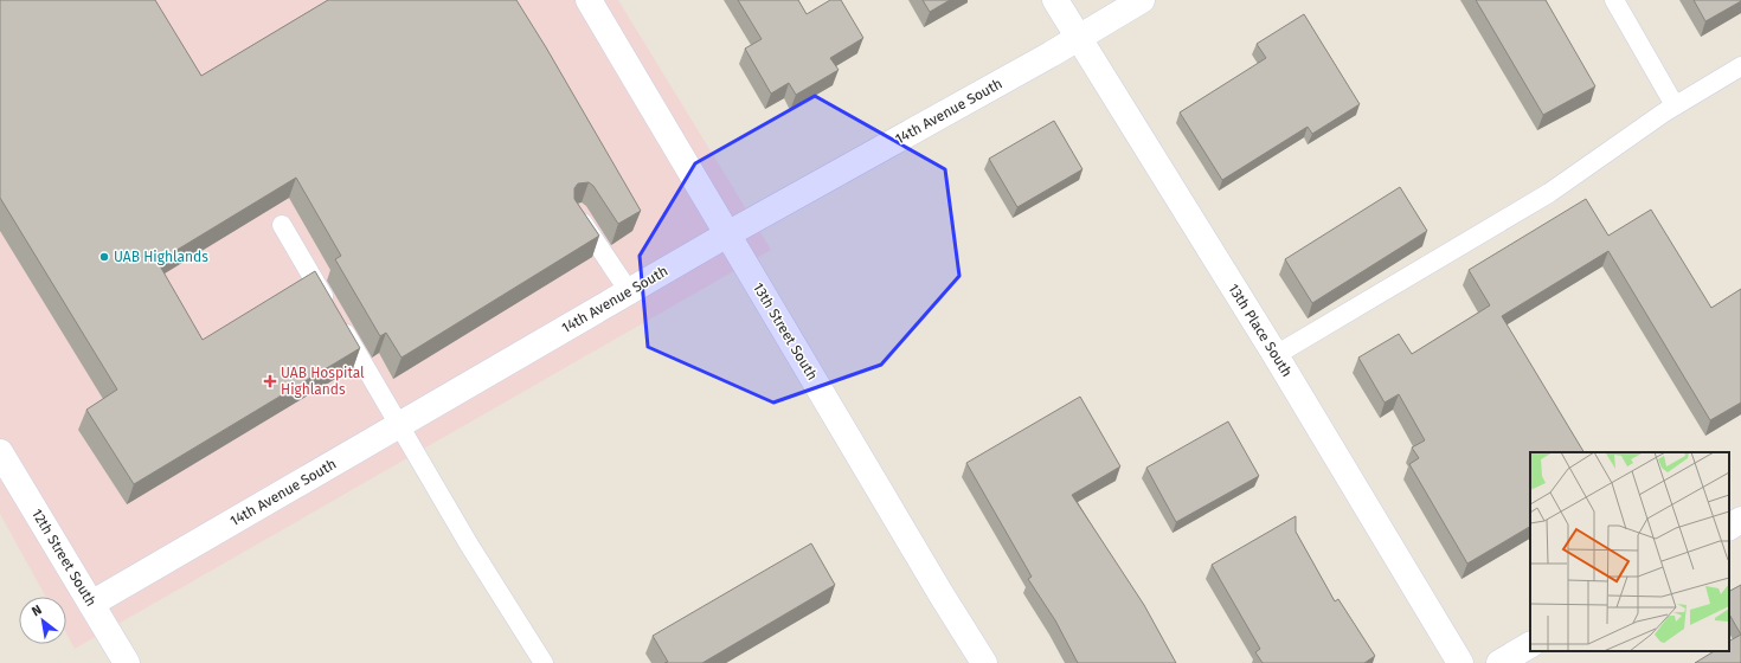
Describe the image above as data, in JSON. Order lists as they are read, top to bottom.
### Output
{
  "streets": {
    "street": [
      "14th Avenue South",
      "13th Place South",
      "13th Street South",
      "12th Street South"
    ]
  },
  "crossings": [
    ["14th Avenue South", "13th Place South"],
    ["14th Avenue South", "13th Street South"],
    ["14th Avenue South", "12th Street South"]
  ],
  "places": {
    "other": ["UAB Highlands"],
    "health": ["UAB Hospital Highlands"]
  },
  "north": "top left"
}
